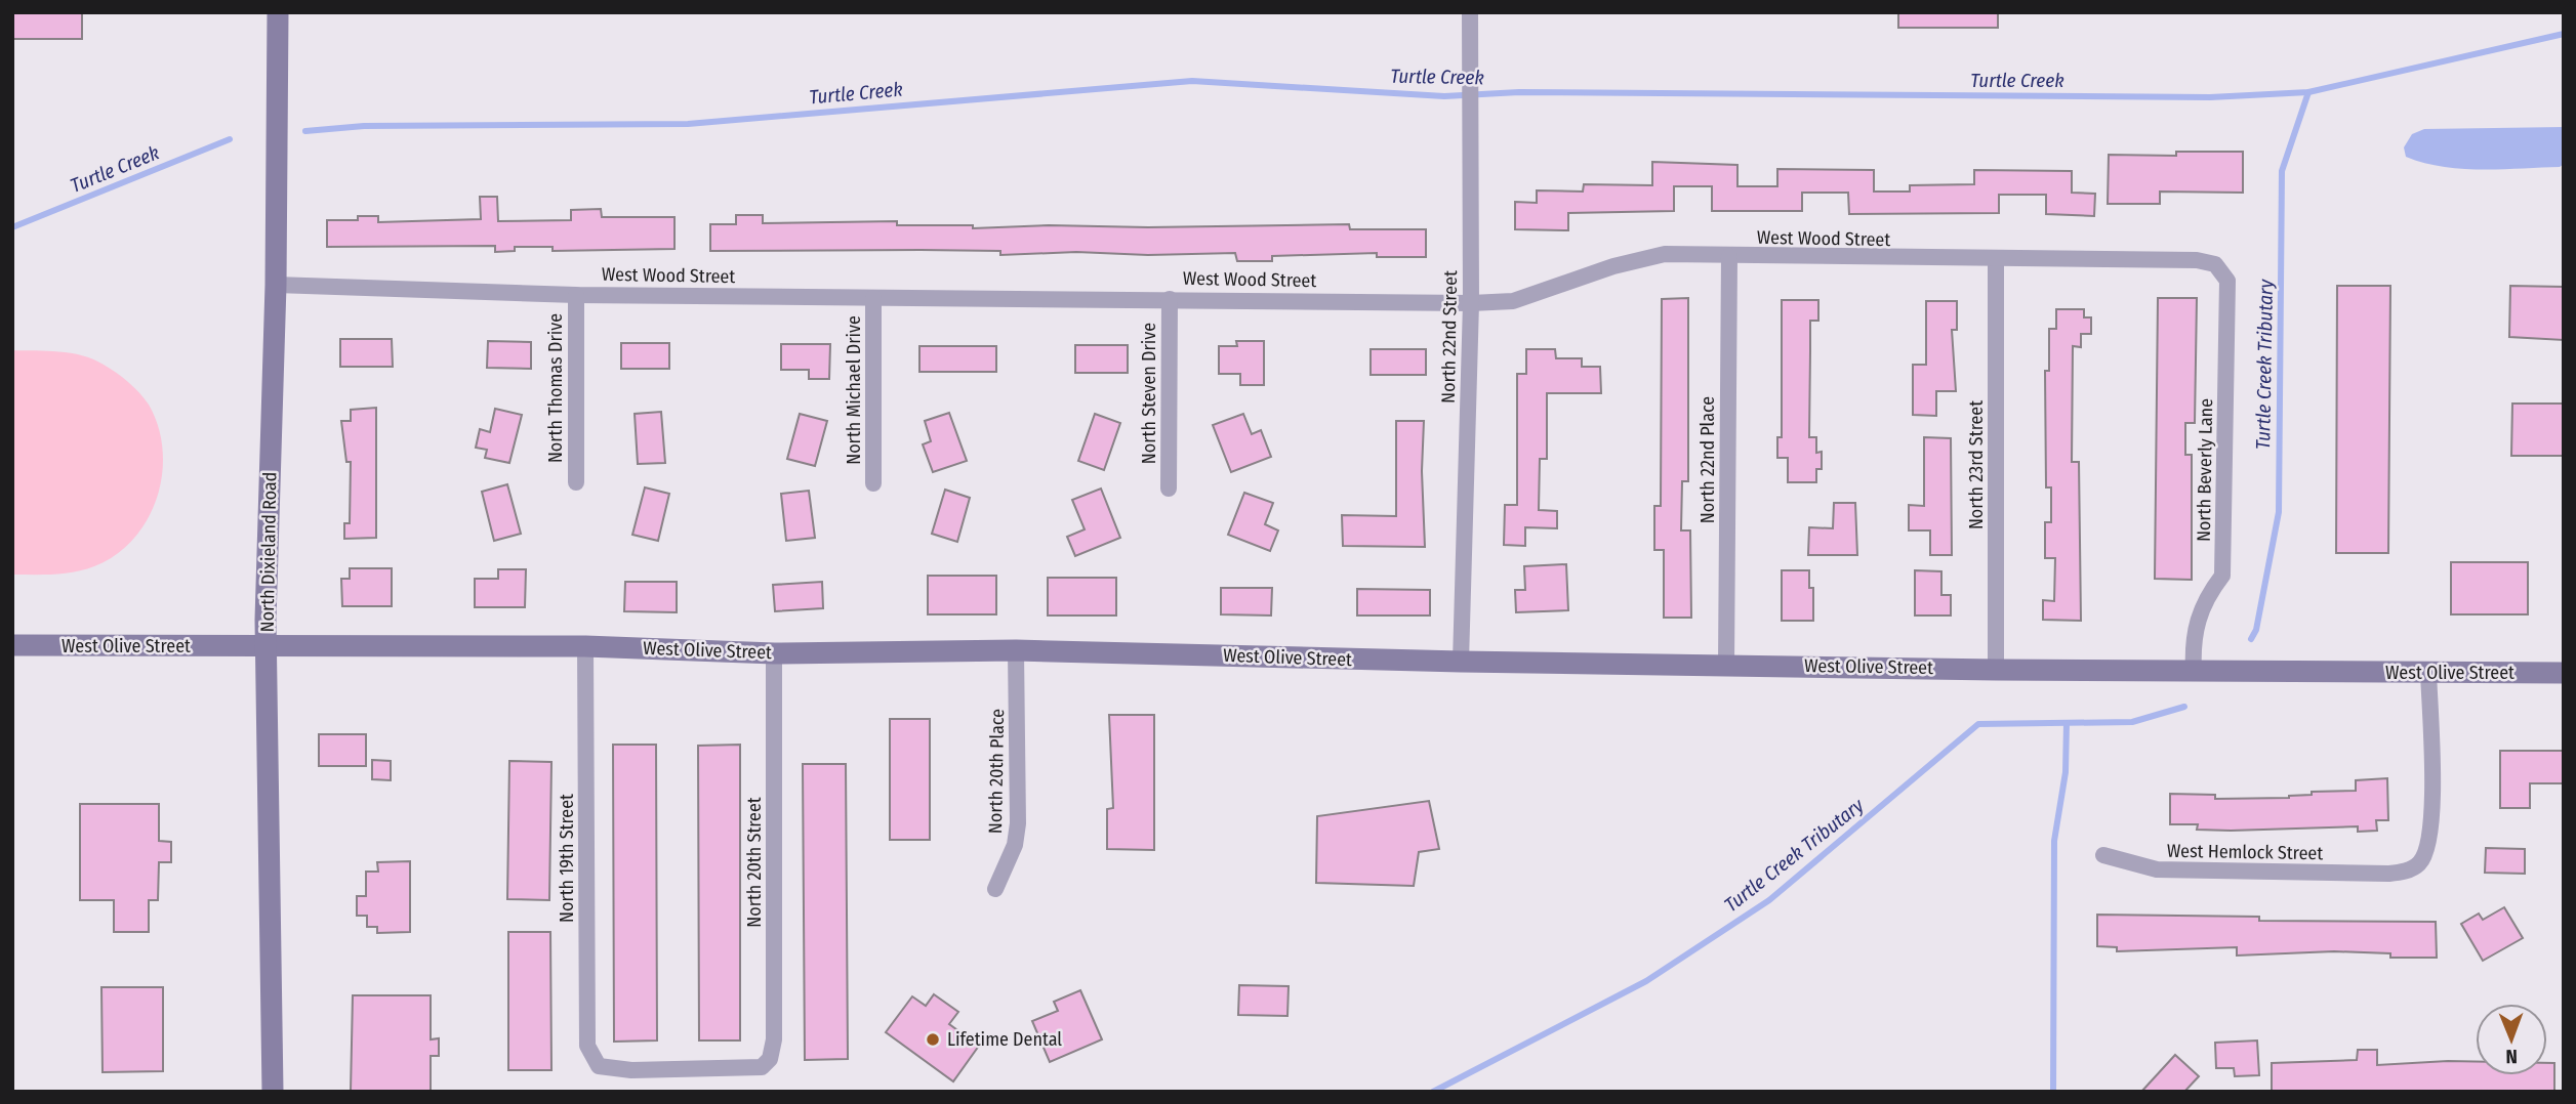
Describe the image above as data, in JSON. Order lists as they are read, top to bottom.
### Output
{
  "streets": {
    "main road": ["North Dixieland Road", "West Olive Street"],
    "street": [
      "West Wood Street",
      "North 22nd Street",
      "North Thomas Drive",
      "North Michael Drive",
      "North Steven Drive",
      "North 22nd Place",
      "North 23rd Street",
      "North Beverly Lane",
      "North 20th Place",
      "West Hemlock Street",
      "North 19th Street",
      "North 20th Street"
    ]
  },
  "crossings": [
    ["West Wood Street", "North 22nd Street"],
    ["West Wood Street", "North Thomas Drive"],
    ["West Wood Street", "North Michael Drive"],
    ["West Wood Street", "North Steven Drive"],
    ["West Wood Street", "North 22nd Place"],
    ["West Wood Street", "North 23rd Street"],
    ["West Wood Street", "North Beverly Lane"],
    ["West Wood Street", "North Dixieland Road"],
    ["North 22nd Street", "West Olive Street"],
    ["North 22nd Place", "West Olive Street"],
    ["North 23rd Street", "West Olive Street"],
    ["North Beverly Lane", "West Olive Street"],
    ["North Dixieland Road", "West Olive Street"],
    ["West Olive Street", "North 20th Place"],
    ["West Olive Street", "West Hemlock Street"],
    ["West Olive Street", "North 19th Street"],
    ["West Olive Street", "North 20th Street"],
    ["North 19th Street", "North 20th Street"]
  ],
  "water": ["Turtle Creek", "Turtle Creek Tributary"],
  "places": ["Lifetime Dental"],
  "north": "bottom"
}
